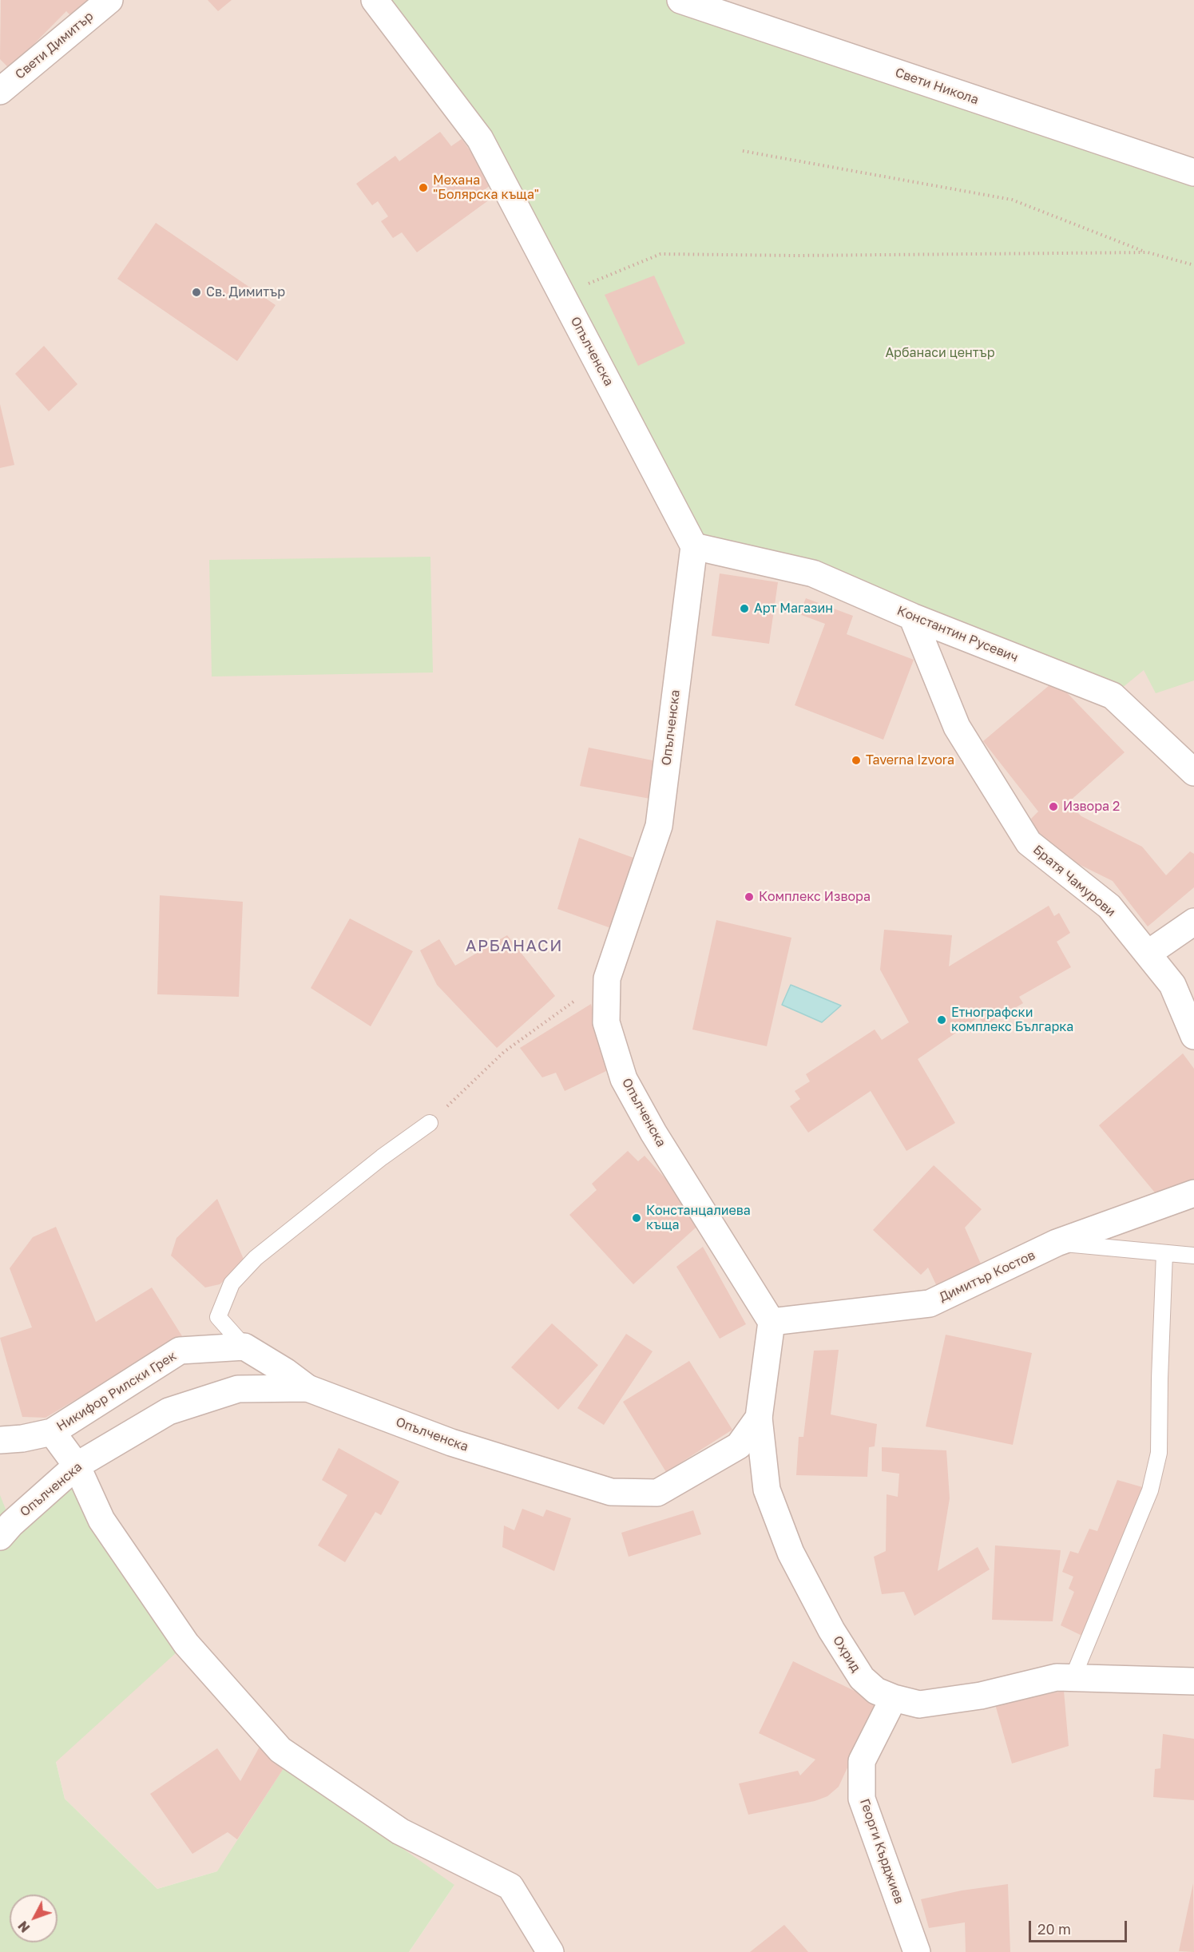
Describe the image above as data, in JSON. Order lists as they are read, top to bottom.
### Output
{
  "streets": {
    "street": [
      "Свети Димитър",
      "Свети Никола",
      "Опълченска",
      "Константин Русевич",
      "Братя Чамурови",
      "Димитър Костов",
      "Никифор Рилски Грек",
      "Охрид",
      "Георги Кърджиев"
    ]
  },
  "crossings": [
    ["Опълченска", "Константин Русевич"],
    ["Опълченска", "Димитър Костов"],
    ["Опълченска", "Охрид"],
    ["Константин Русевич", "Братя Чамурови"],
    ["Охрид", "Георги Кърджиев"]
  ],
  "districts": ["АРБАНАСИ"],
  "parks": ["Арбанаси център"],
  "places": [
    "Механа \"Болярска къща\"",
    "Св. Димитър",
    "Арт Магазин",
    "Taverna Izvora",
    "Извора 2",
    "Комплекс Извора",
    "Етнографски комплекс Българка",
    "Констанцалиева къща"
  ],
  "scale_bar": "20 m",
  "north": "bottom left"
}
